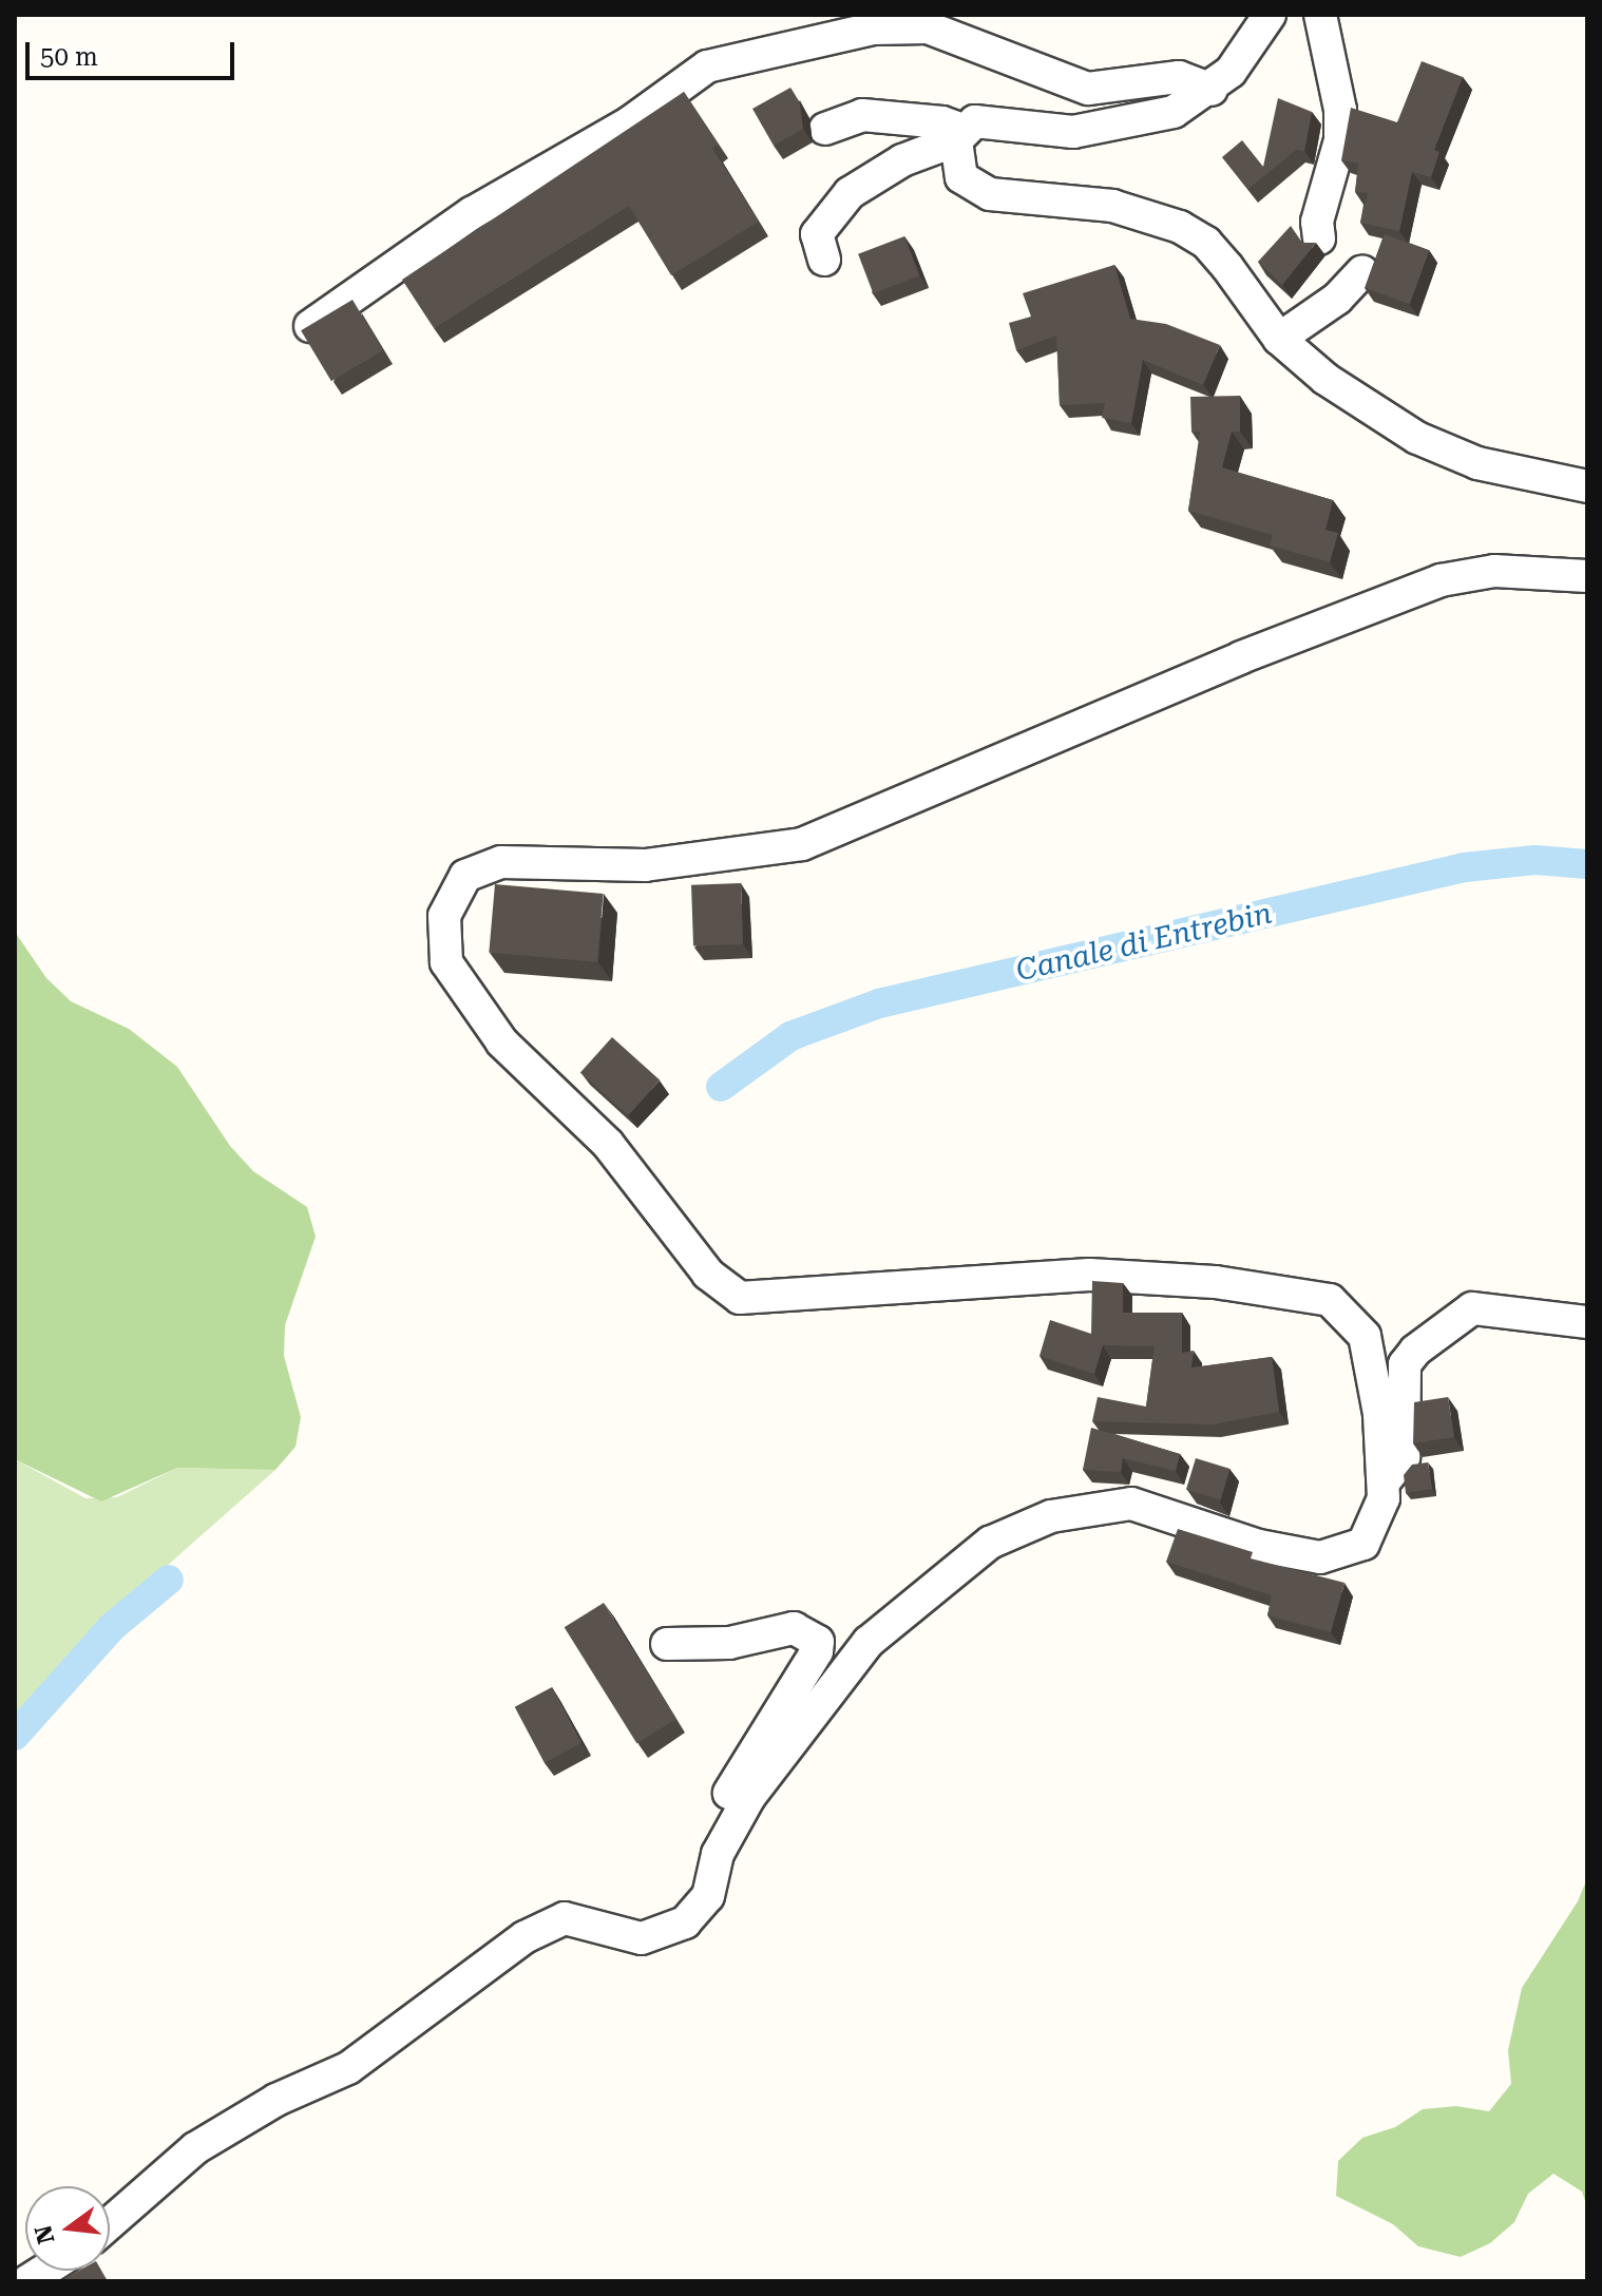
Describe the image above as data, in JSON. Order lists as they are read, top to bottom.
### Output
{
  "water": ["Canale di Entrebin"],
  "scale_bar": "50 m",
  "north": "left"
}
